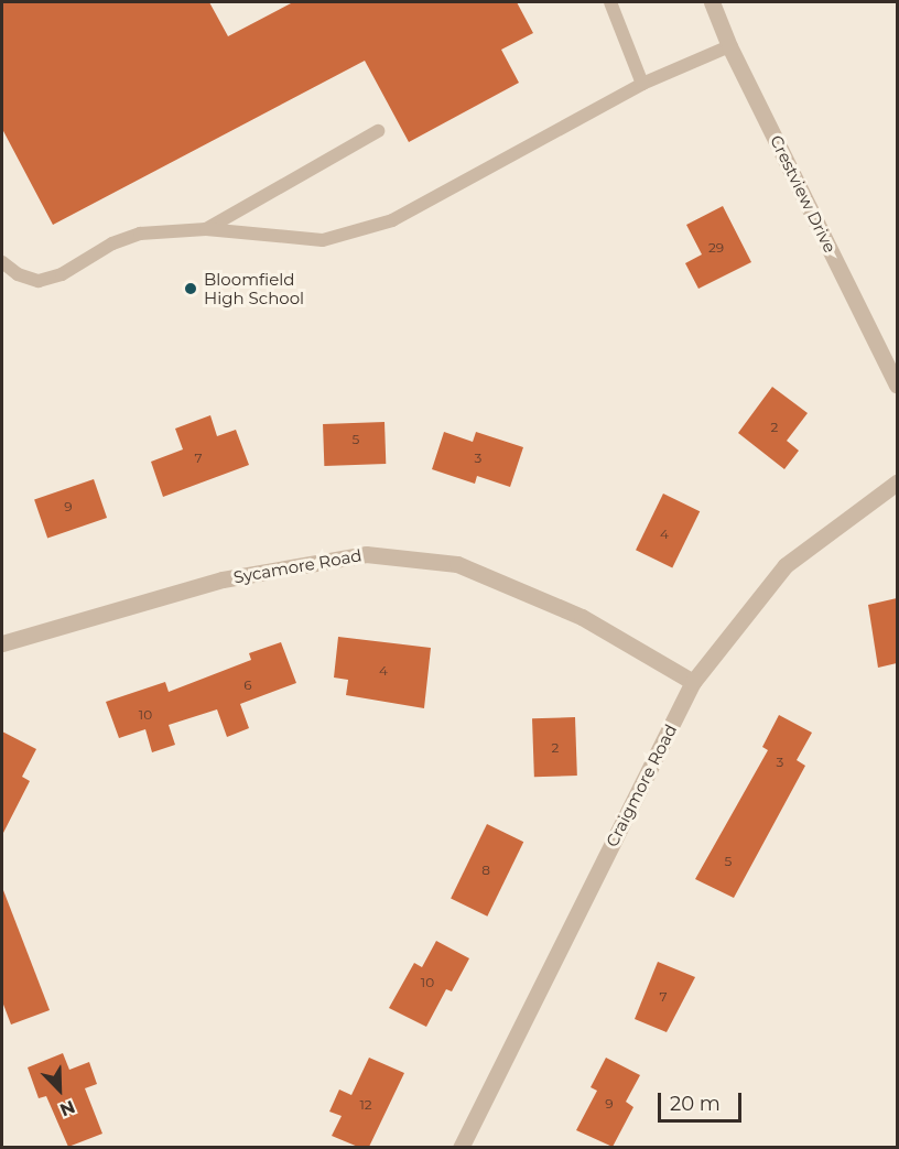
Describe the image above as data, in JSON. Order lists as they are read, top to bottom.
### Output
{
  "streets": {
    "street": ["Crestview Drive", "Sycamore Road", "Craigmore Road"]
  },
  "crossings": [
    ["Sycamore Road", "Craigmore Road"]
  ],
  "places": ["Bloomfield High School"],
  "house_numbers": [
    "29",
    "2",
    "5",
    "7",
    "3",
    "9",
    "4",
    "4",
    "6",
    "10",
    "2",
    "3",
    "5",
    "8",
    "10",
    "7",
    "9",
    "12"
  ],
  "scale_bar": "20 m",
  "north": "bottom right"
}
